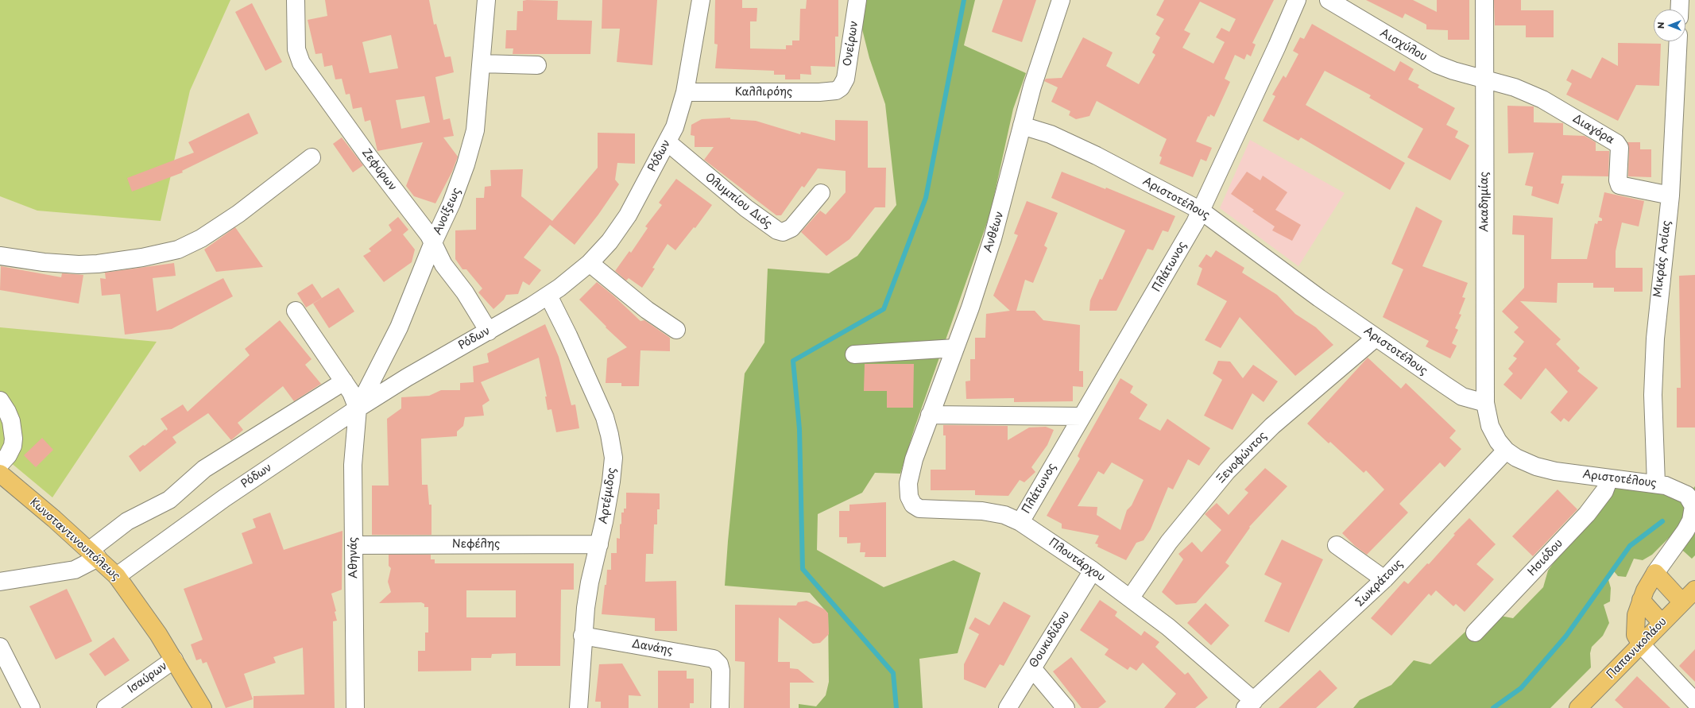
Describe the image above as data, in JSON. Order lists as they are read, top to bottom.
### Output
{
  "streets": {
    "main road": ["Κωνσταντινουπόλεως", "Παπανικολάου"],
    "street": [
      "Ονείρων",
      "Αισχύλου",
      "Καλλιρόης",
      "Διαγόρα",
      "Ρόδων",
      "Ζεφύρων",
      "Αριστοτέλους",
      "Ολυμπίου Διός",
      "Ακαδημίας",
      "Ανοίξεως",
      "Ανθέων",
      "Μικράς Ασίας",
      "Πλάτωνος",
      "Ξενοφώντος",
      "Αρτέμιδος",
      "Νεφέλης",
      "Αθηνάς",
      "Ησιόδου",
      "Πλουτάρχου",
      "Σωκράτους",
      "Θουκυδίδου",
      "Δανάης",
      "Ισαύρων"
    ]
  },
  "crossings": [
    ["Ονείρων", "Καλλιρόης"],
    ["Αισχύλου", "Διαγόρα"],
    ["Αισχύλου", "Ακαδημίας"],
    ["Καλλιρόης", "Ρόδων"],
    ["Διαγόρα", "Ακαδημίας"],
    ["Διαγόρα", "Μικράς Ασίας"],
    ["Ρόδων", "Ζεφύρων"],
    ["Ρόδων", "Ολυμπίου Διός"],
    ["Ρόδων", "Ανοίξεως"],
    ["Ρόδων", "Αρτέμιδος"],
    ["Ρόδων", "Κωνσταντινουπόλεως"],
    ["Ρόδων", "Αθηνάς"],
    ["Ζεφύρων", "Ανοίξεως"],
    ["Αριστοτέλους", "Ακαδημίας"],
    ["Αριστοτέλους", "Ανθέων"],
    ["Αριστοτέλους", "Μικράς Ασίας"],
    ["Αριστοτέλους", "Πλάτωνος"],
    ["Αριστοτέλους", "Ξενοφώντος"],
    ["Αριστοτέλους", "Ησιόδου"],
    ["Αριστοτέλους", "Σωκράτους"],
    ["Ανοίξεως", "Αθηνάς"],
    ["Ανθέων", "Πλουτάρχου"],
    ["Πλάτωνος", "Πλουτάρχου"],
    ["Ξενοφώντος", "Πλουτάρχου"],
    ["Αρτέμιδος", "Νεφέλης"],
    ["Αρτέμιδος", "Δανάης"],
    ["Κωνσταντινουπόλεως", "Ισαύρων"],
    ["Νεφέλης", "Αθηνάς"],
    ["Πλουτάρχου", "Σωκράτους"],
    ["Πλουτάρχου", "Θουκυδίδου"]
  ],
  "north": "left"
}
